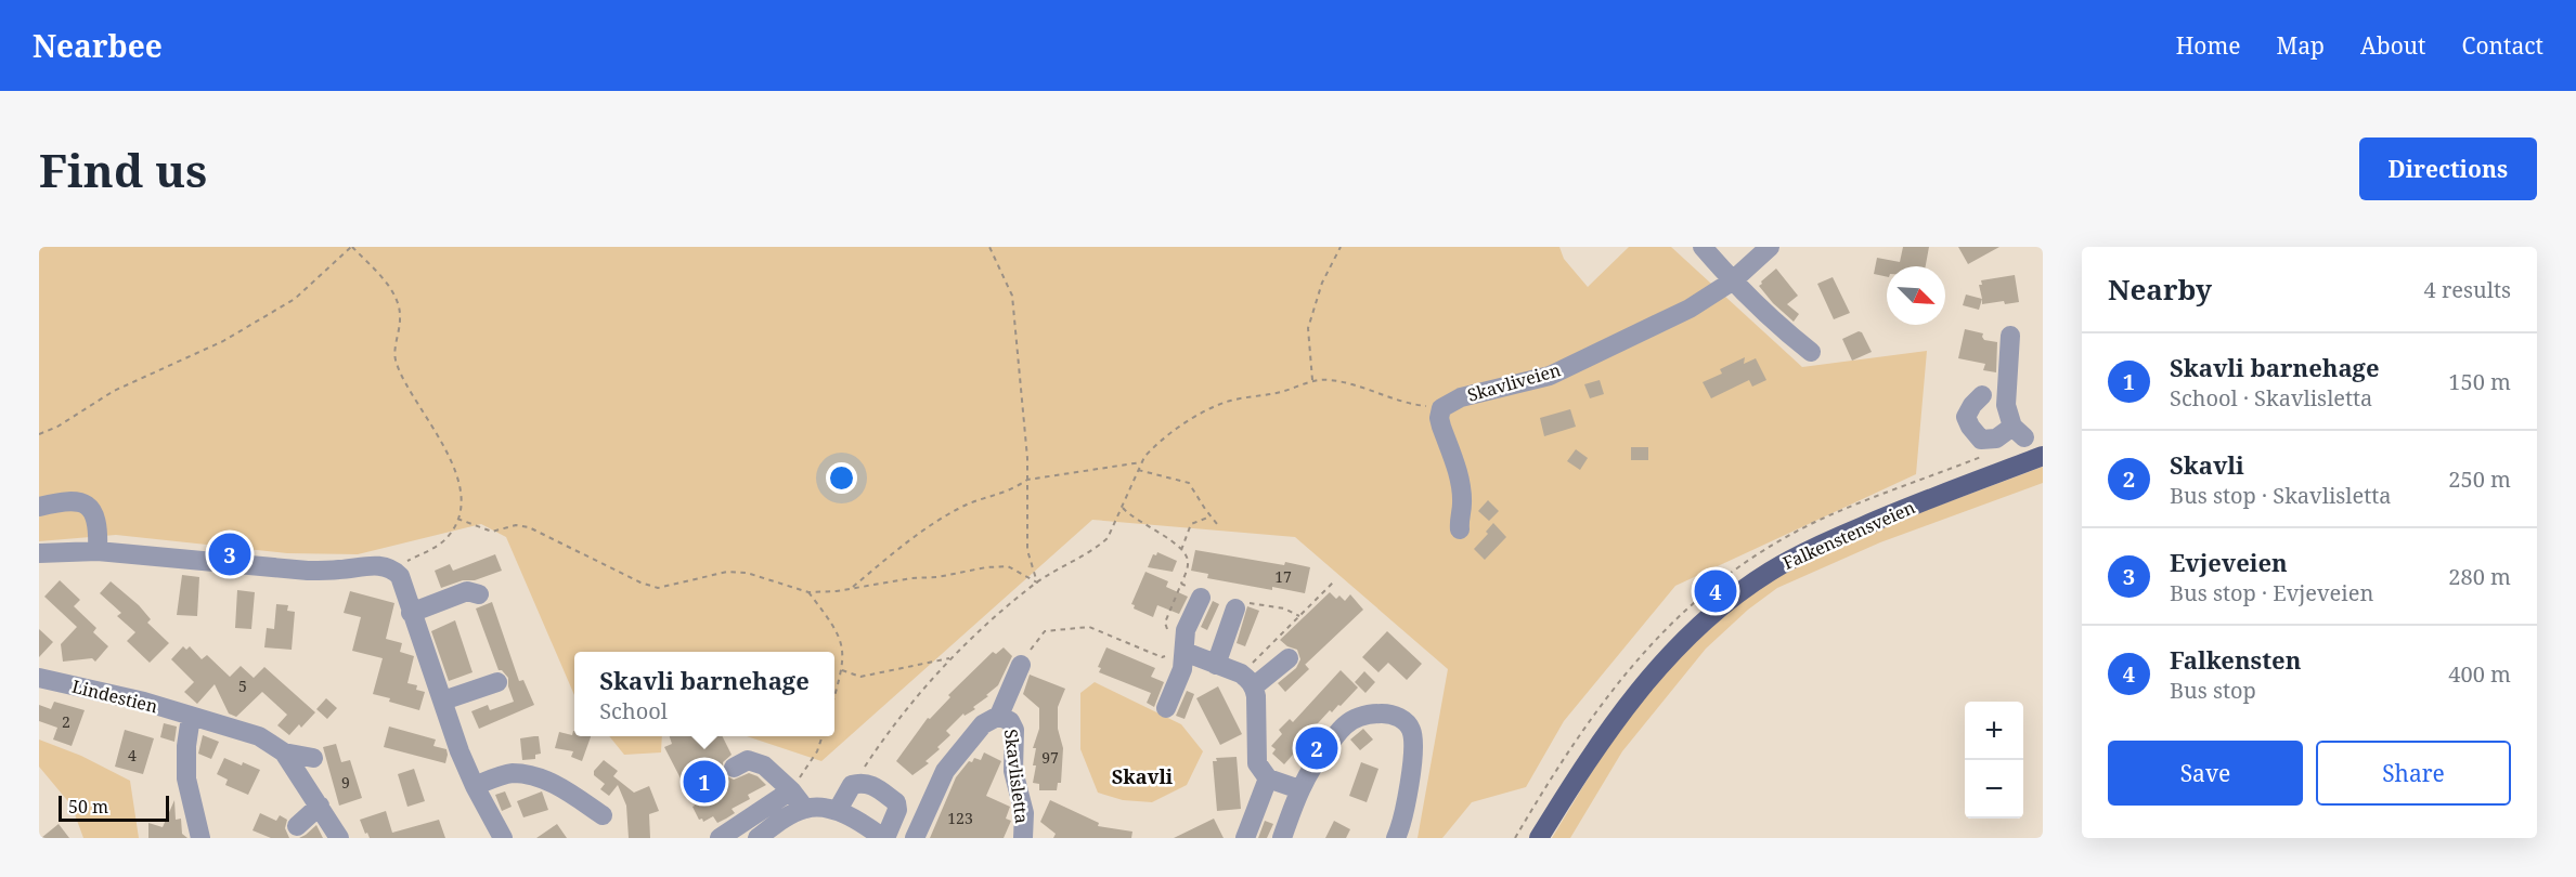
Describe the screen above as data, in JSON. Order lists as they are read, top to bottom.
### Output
{
  "streets": {
    "main road": ["Falkenstensveien"],
    "street": ["Skavliveien", "Lindestien", "Skavlisletta"]
  },
  "districts": ["Skavli"],
  "house_numbers": [
    "17",
    "5",
    "2",
    "4",
    "97",
    "9",
    "123"
  ],
  "scale_bar": "50 m",
  "north": "bottom right",
  "page": {
    "header": "Nearbee",
    "nav": [
      "Home",
      "Map",
      "About",
      "Contact"
    ],
    "buttons": [
      "Directions",
      ["Save", "Share"]
    ],
    "title": "Find us",
    "heading": ["Nearby", "4 results"],
    "list": [
      {
        "mark": "1",
        "name": "Skavli barnehage",
        "note": "School · Skavlisletta",
        "value": "150 m"
      },
      {
        "mark": "2",
        "name": "Skavli",
        "note": "Bus stop · Skavlisletta",
        "value": "250 m"
      },
      {
        "mark": "3",
        "name": "Evjeveien",
        "note": "Bus stop · Evjeveien",
        "value": "280 m"
      },
      {
        "mark": "4",
        "name": "Falkensten",
        "note": "Bus stop",
        "value": "400 m"
      }
    ],
    "pins": [
      "3",
      "4",
      "2",
      "1"
    ],
    "popup": ["Skavli barnehage", "School"],
    "map_buttons": ["+", "−"],
    "scale": "50 m"
  }
}
